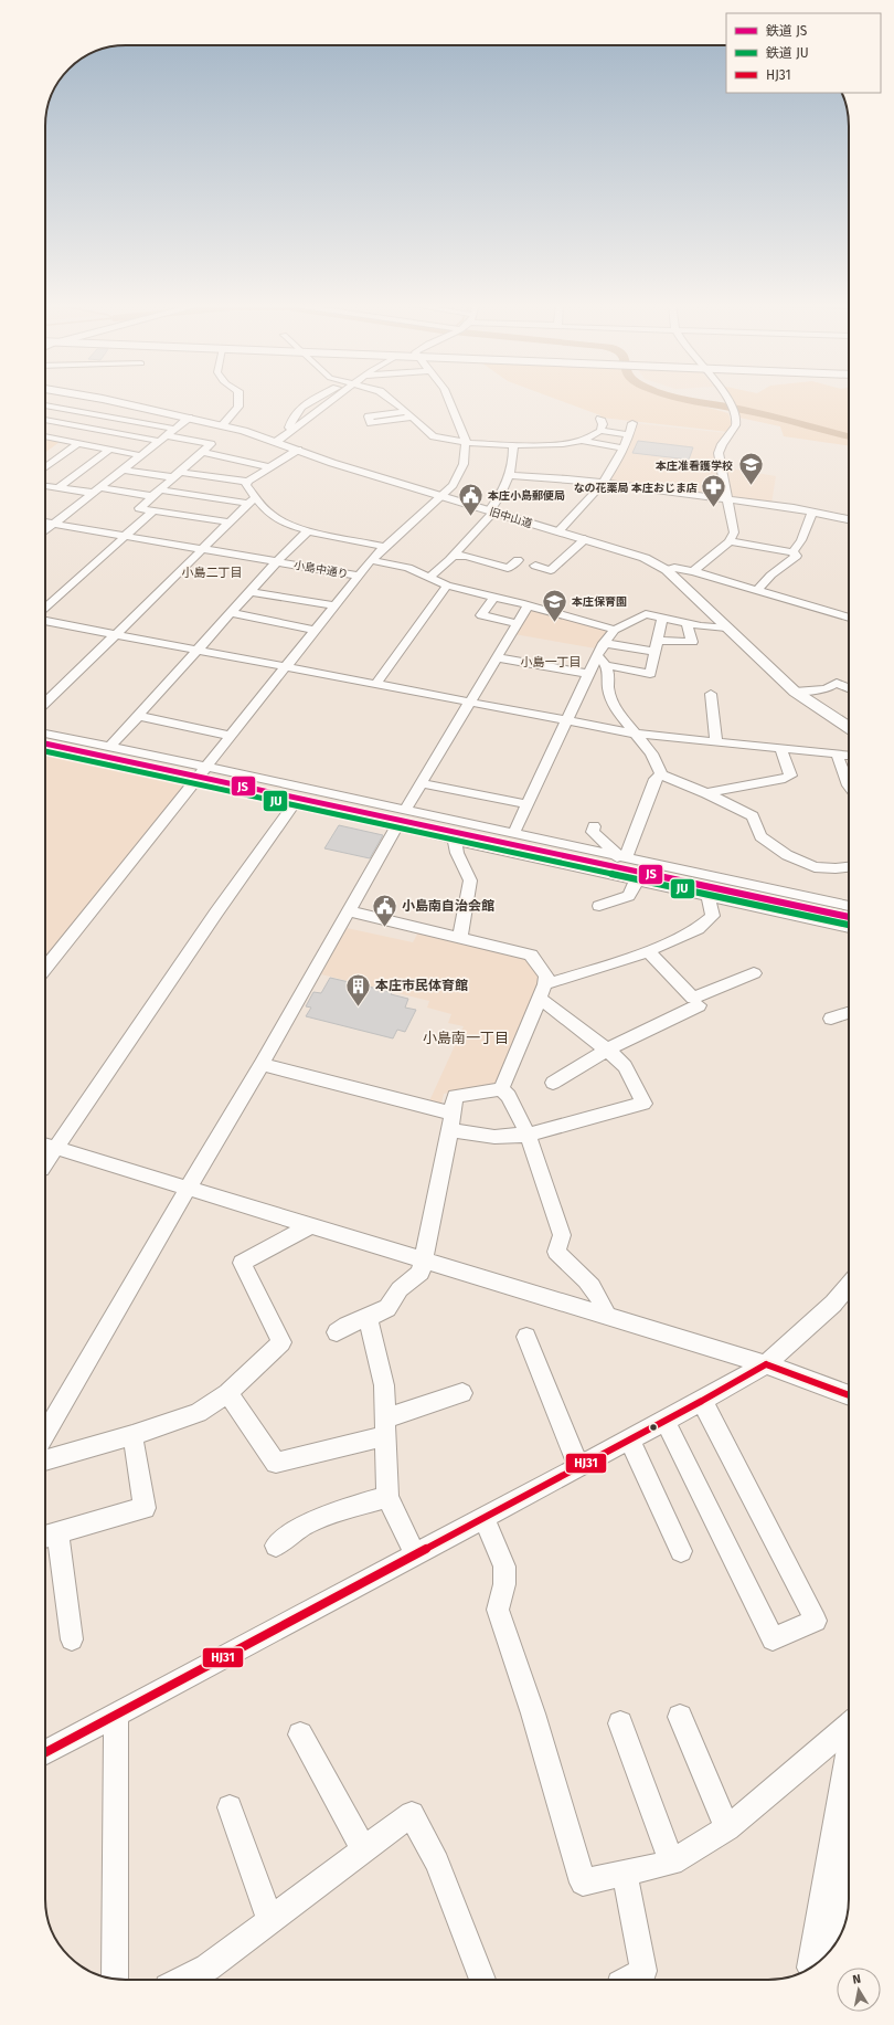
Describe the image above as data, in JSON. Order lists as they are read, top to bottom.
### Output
{
  "streets": {
    "main road": ["旧中山道"],
    "street": ["小島中通り"]
  },
  "crossings": [
    ["旧中山道", "小島中通り"]
  ],
  "districts": ["小島二丁目", "小島一丁目", "小島南一丁目"],
  "places": {
    "school or university": ["本庄准看護学校", "本庄保育園"],
    "pharmacy": ["なの花薬局 本庄おじま店"],
    "public building": ["本庄小島郵便局", "小島南自治会館"],
    "building": ["本庄市民体育館"]
  },
  "lines": ["rail line JS", "rail line JU", "transit line HJ31"],
  "legend": ["鉄道 JS", "鉄道 JU", "HJ31"],
  "north": "top"
}
